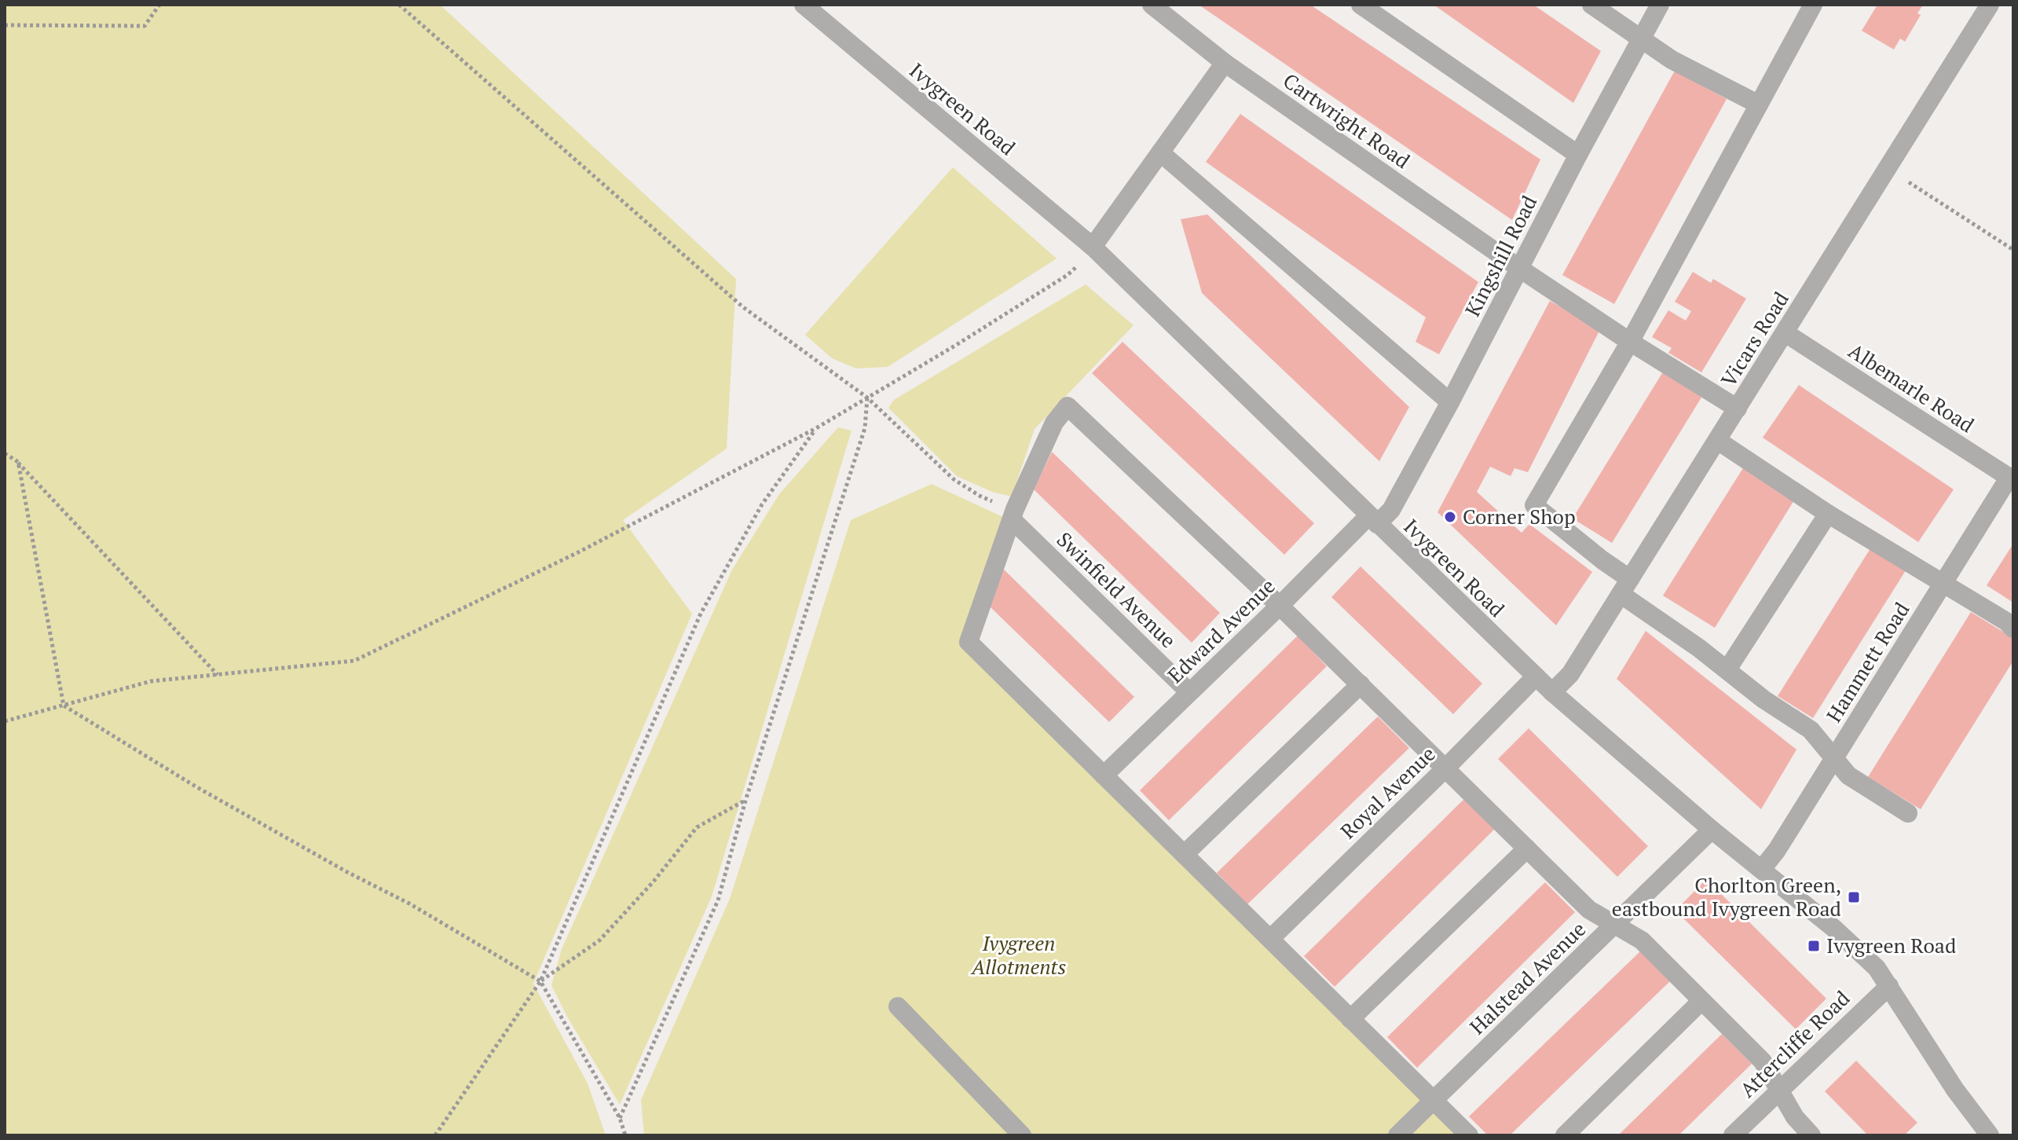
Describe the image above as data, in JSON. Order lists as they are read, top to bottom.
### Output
{
  "streets": {
    "street": [
      "Ivygreen Road",
      "Cartwright Road",
      "Kingshill Road",
      "Vicars Road",
      "Albemarle Road",
      "Swinfield Avenue",
      "Edward Avenue",
      "Hammett Road",
      "Royal Avenue",
      "Halstead Avenue",
      "Attercliffe Road"
    ]
  },
  "crossings": [
    ["Ivygreen Road", "Kingshill Road"],
    ["Ivygreen Road", "Vicars Road"],
    ["Ivygreen Road", "Edward Avenue"],
    ["Ivygreen Road", "Hammett Road"],
    ["Ivygreen Road", "Royal Avenue"],
    ["Ivygreen Road", "Halstead Avenue"],
    ["Ivygreen Road", "Attercliffe Road"],
    ["Cartwright Road", "Kingshill Road"],
    ["Cartwright Road", "Vicars Road"],
    ["Kingshill Road", "Edward Avenue"],
    ["Vicars Road", "Albemarle Road"],
    ["Albemarle Road", "Hammett Road"],
    ["Swinfield Avenue", "Edward Avenue"]
  ],
  "parks": ["Ivygreen Allotments"],
  "places": {
    "other": ["Corner Shop"],
    "transit": ["Chorlton Green, eastbound Ivygreen Road", "Ivygreen Road"]
  }
}
